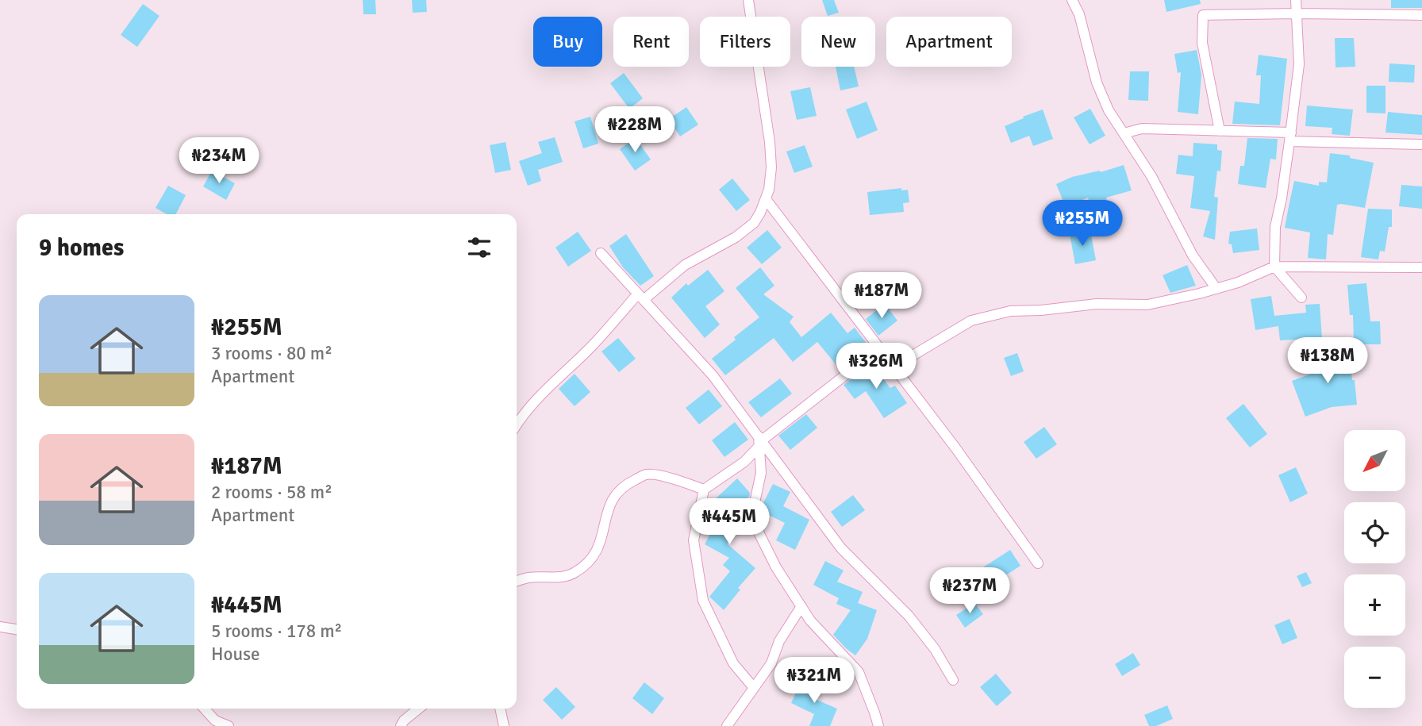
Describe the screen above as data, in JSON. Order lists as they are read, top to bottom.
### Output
{
  "north": "bottom left",
  "page": {
    "chip": [
      "Buy",
      "Rent",
      "Filters",
      "New",
      "Apartment"
    ],
    "price": [
      "₦228M",
      "₦234M",
      "₦255M",
      "₦187M",
      "₦138M",
      "₦326M",
      "₦445M",
      "₦237M",
      "₦321M"
    ],
    "heading": "9 homes",
    "list": [
      {
        "name": "₦255M",
        "note": "3 rooms · 80 m² · Apartment"
      },
      {
        "name": "₦187M",
        "note": "2 rooms · 58 m² · Apartment"
      },
      {
        "name": "₦445M",
        "note": "5 rooms · 178 m² · House"
      }
    ],
    "map_buttons": ["+", "−"]
  }
}
